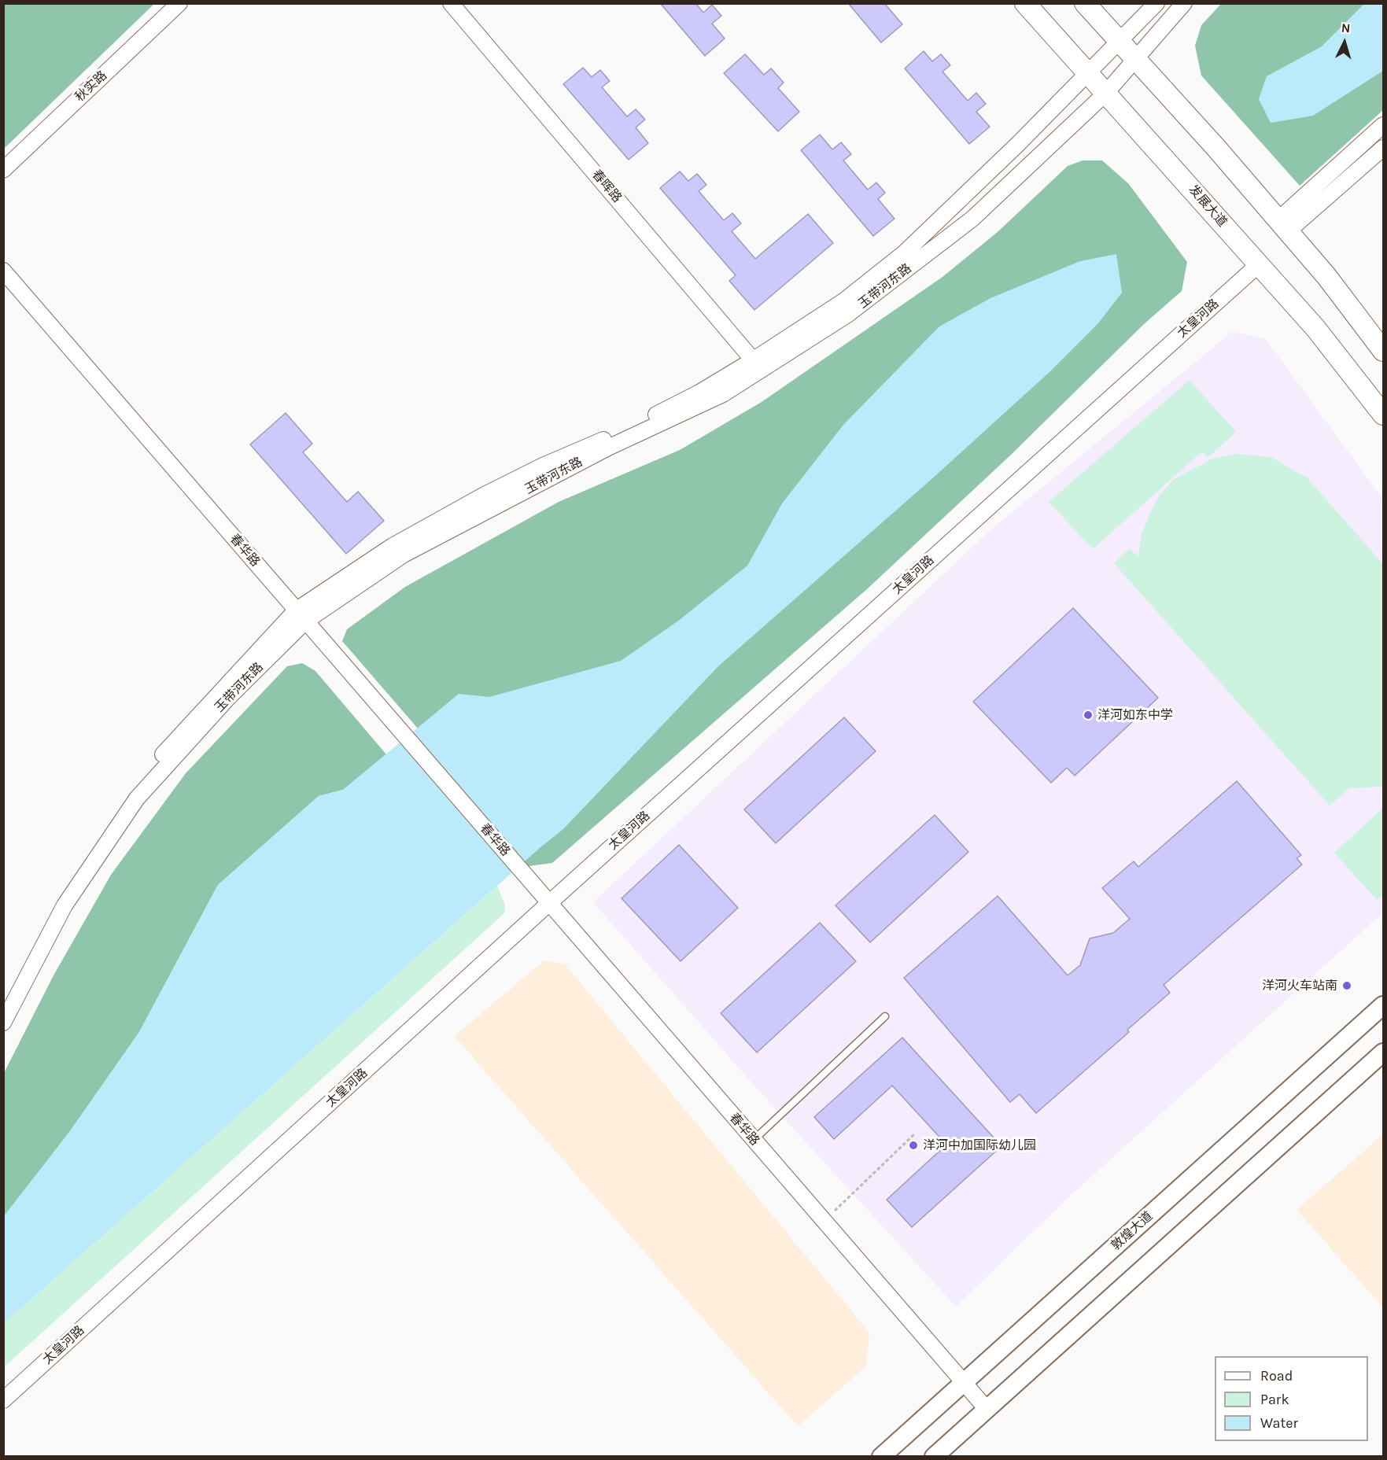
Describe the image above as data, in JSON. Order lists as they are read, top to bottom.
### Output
{
  "streets": {
    "main road": ["发展大道", "敦煌大道"],
    "street": [
      "秋实路",
      "春晖路",
      "玉带河东路",
      "太皇河路",
      "春华路"
    ]
  },
  "crossings": [
    ["春晖路", "玉带河东路"],
    ["发展大道", "玉带河东路"],
    ["发展大道", "太皇河路"],
    ["玉带河东路", "春华路"],
    ["太皇河路", "春华路"],
    ["春华路", "敦煌大道"]
  ],
  "places": ["洋河如东中学", "洋河火车站南", "洋河中加国际幼儿园"],
  "legend": ["Road", "Park", "Water"],
  "north": "top"
}
